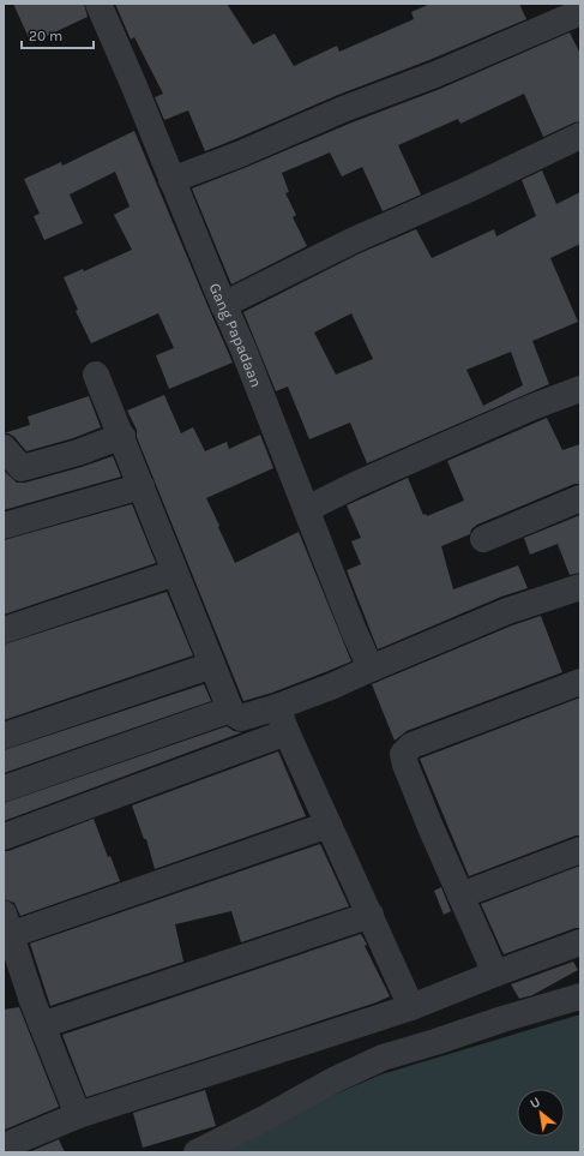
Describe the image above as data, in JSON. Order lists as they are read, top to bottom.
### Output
{
  "streets": {
    "street": ["Gang Papadaan"]
  },
  "scale_bar": "20 m",
  "north": "top left"
}
